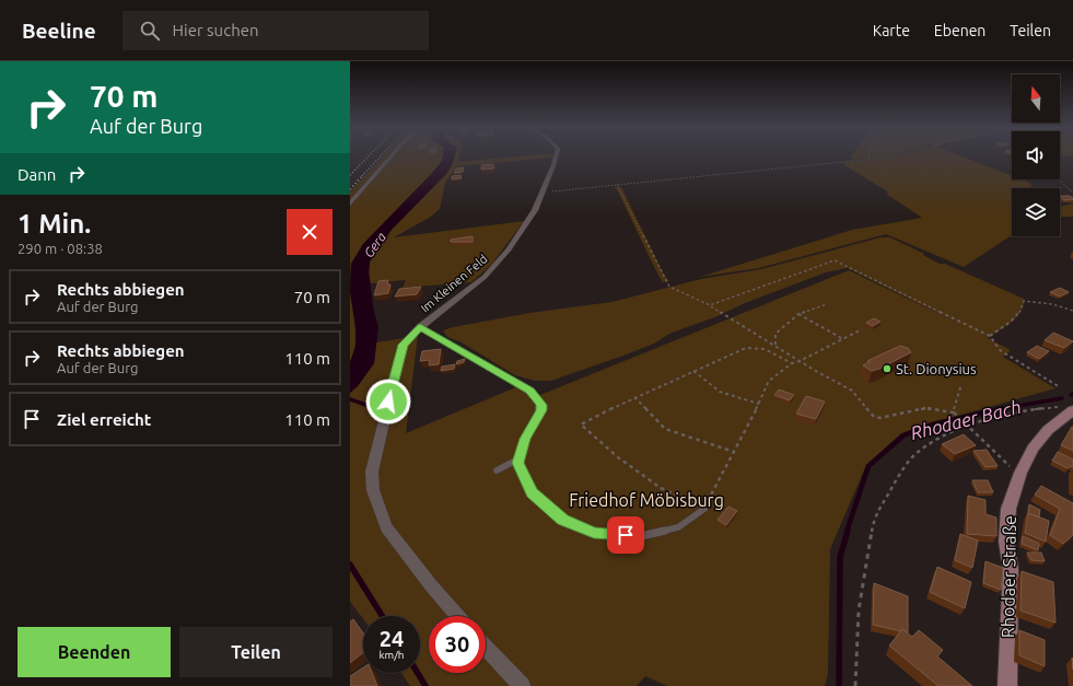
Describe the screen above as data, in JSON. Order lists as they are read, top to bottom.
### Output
{
  "streets": {
    "street": ["Im Kleinen Feld", "Rhodaer Straße"]
  },
  "water": ["Gera", "Rhodaer Bach"],
  "parks": ["Friedhof Möbisburg"],
  "places": ["St. Dionysius"],
  "north": "top",
  "page": {
    "header": "Beeline",
    "search": "Hier suchen",
    "nav": ["Karte", "Ebenen", "Teilen"],
    "turn": ["70 m", "Auf der Burg"],
    "then": "Dann",
    "heading": ["1 Min.", "290 m · 08:38"],
    "list": [
      {
        "name": "Rechts abbiegen",
        "note": "Auf der Burg",
        "value": "70 m"
      },
      {
        "name": "Rechts abbiegen",
        "note": "Auf der Burg",
        "value": "110 m"
      },
      {
        "name": "Ziel erreicht",
        "value": "110 m"
      }
    ],
    "speed": "24 km/h",
    "limit": "30",
    "buttons": ["Beenden", "Teilen"]
  }
}
